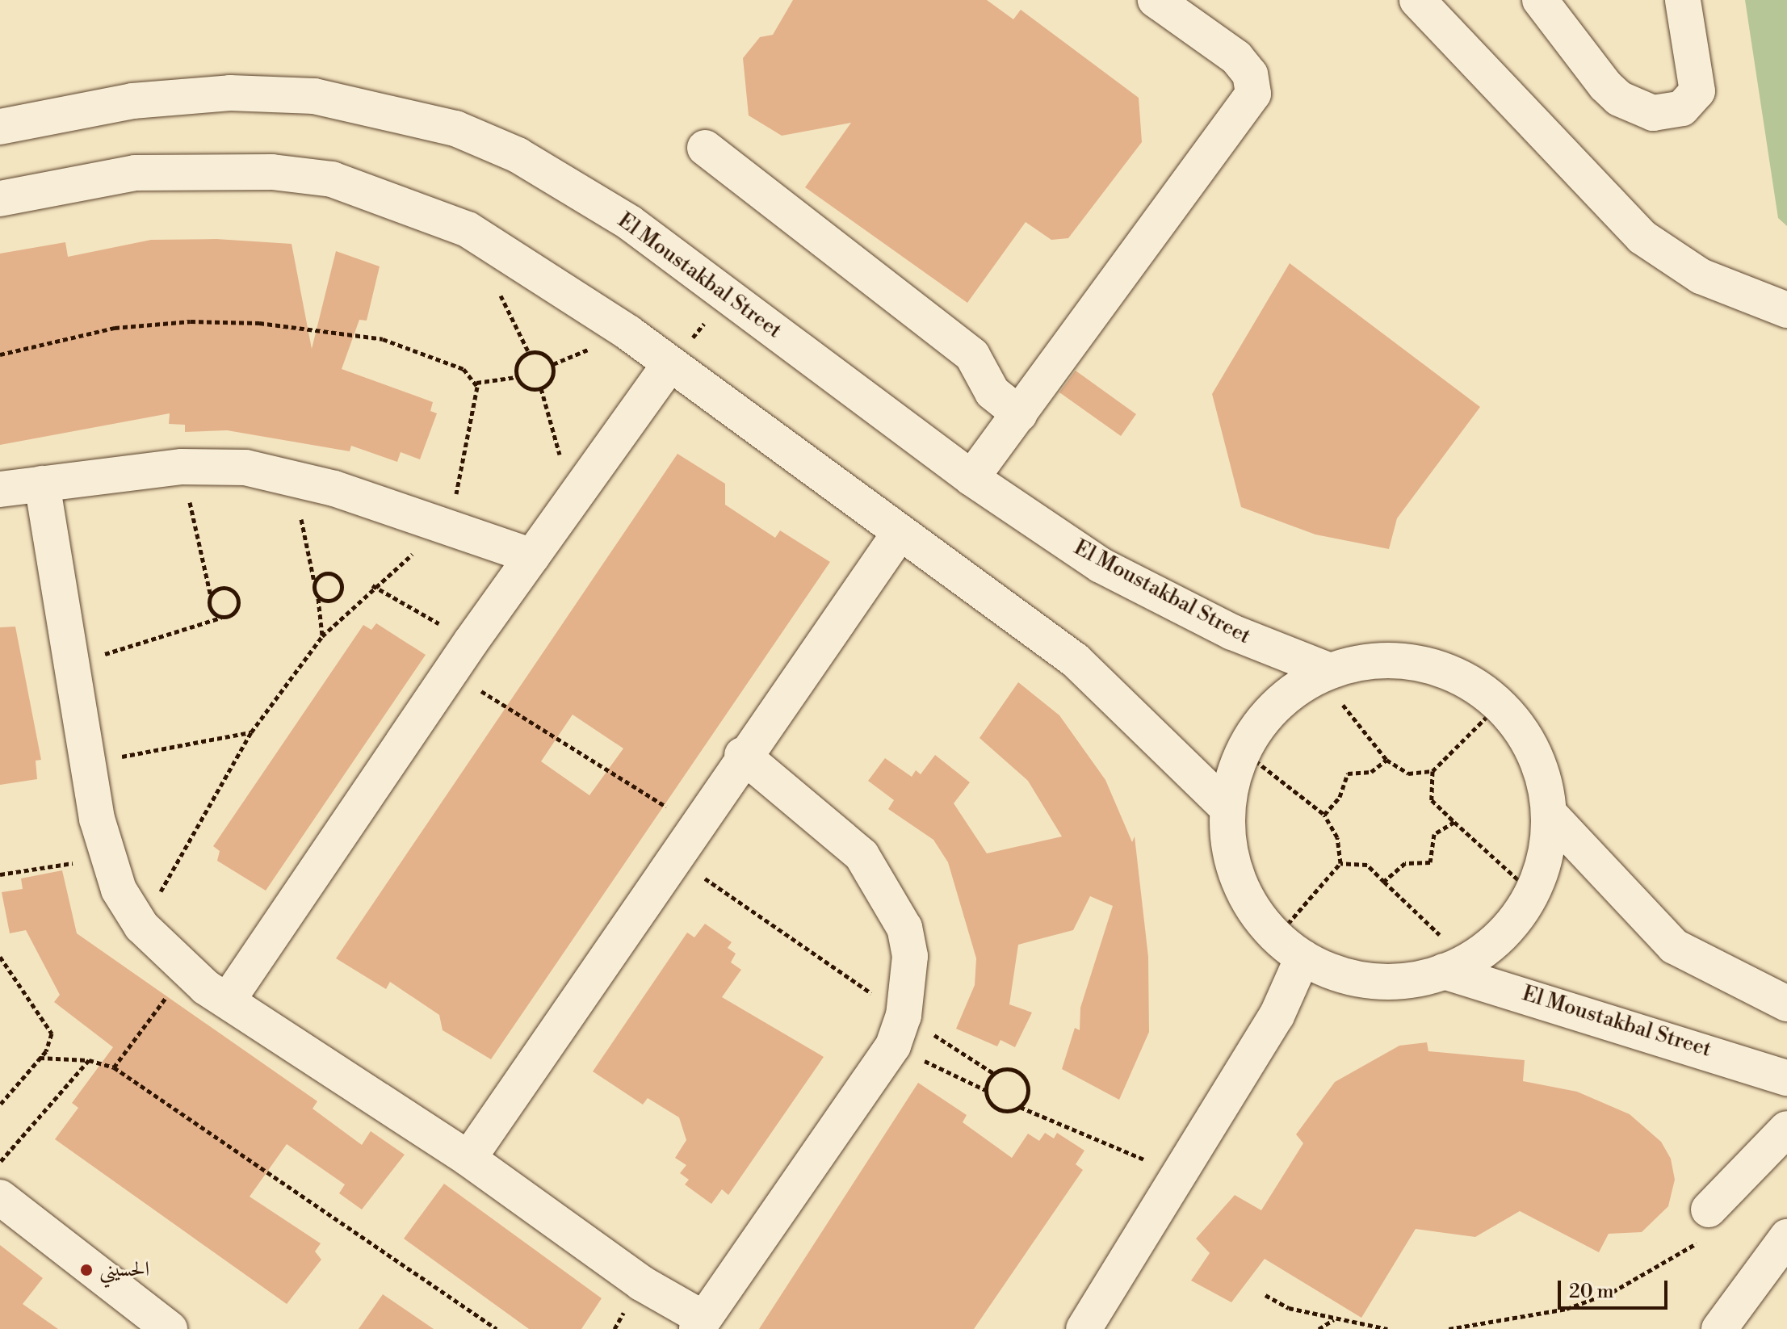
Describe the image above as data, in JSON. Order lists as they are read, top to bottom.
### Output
{
  "streets": {
    "street": ["El Moustakbal Street"]
  },
  "places": ["الحسيني"],
  "scale_bar": "20 m"
}
